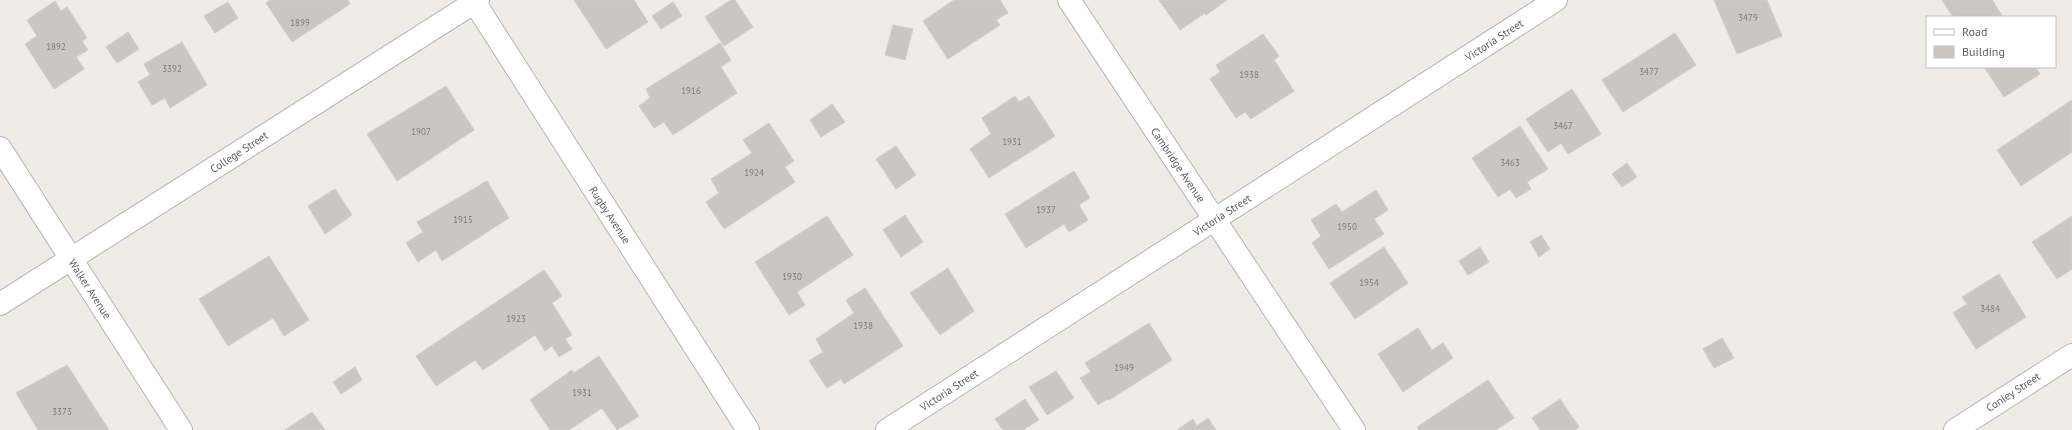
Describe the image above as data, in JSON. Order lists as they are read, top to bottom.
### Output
{
  "streets": {
    "street": [
      "Victoria Street",
      "College Street",
      "Cambridge Avenue",
      "Rugby Avenue",
      "Walker Avenue",
      "Conley Street"
    ]
  },
  "crossings": [
    ["Victoria Street", "Cambridge Avenue"],
    ["College Street", "Rugby Avenue"],
    ["College Street", "Walker Avenue"]
  ],
  "house_numbers": [
    "3479",
    "1899",
    "1892",
    "3392",
    "3477",
    "1938",
    "1916",
    "3467",
    "1907",
    "1931",
    "3463",
    "1924",
    "1937",
    "1915",
    "1950",
    "1930",
    "1954",
    "3484",
    "1923",
    "1938",
    "1949",
    "1931",
    "3373"
  ],
  "legend": ["Road", "Building"]
}
